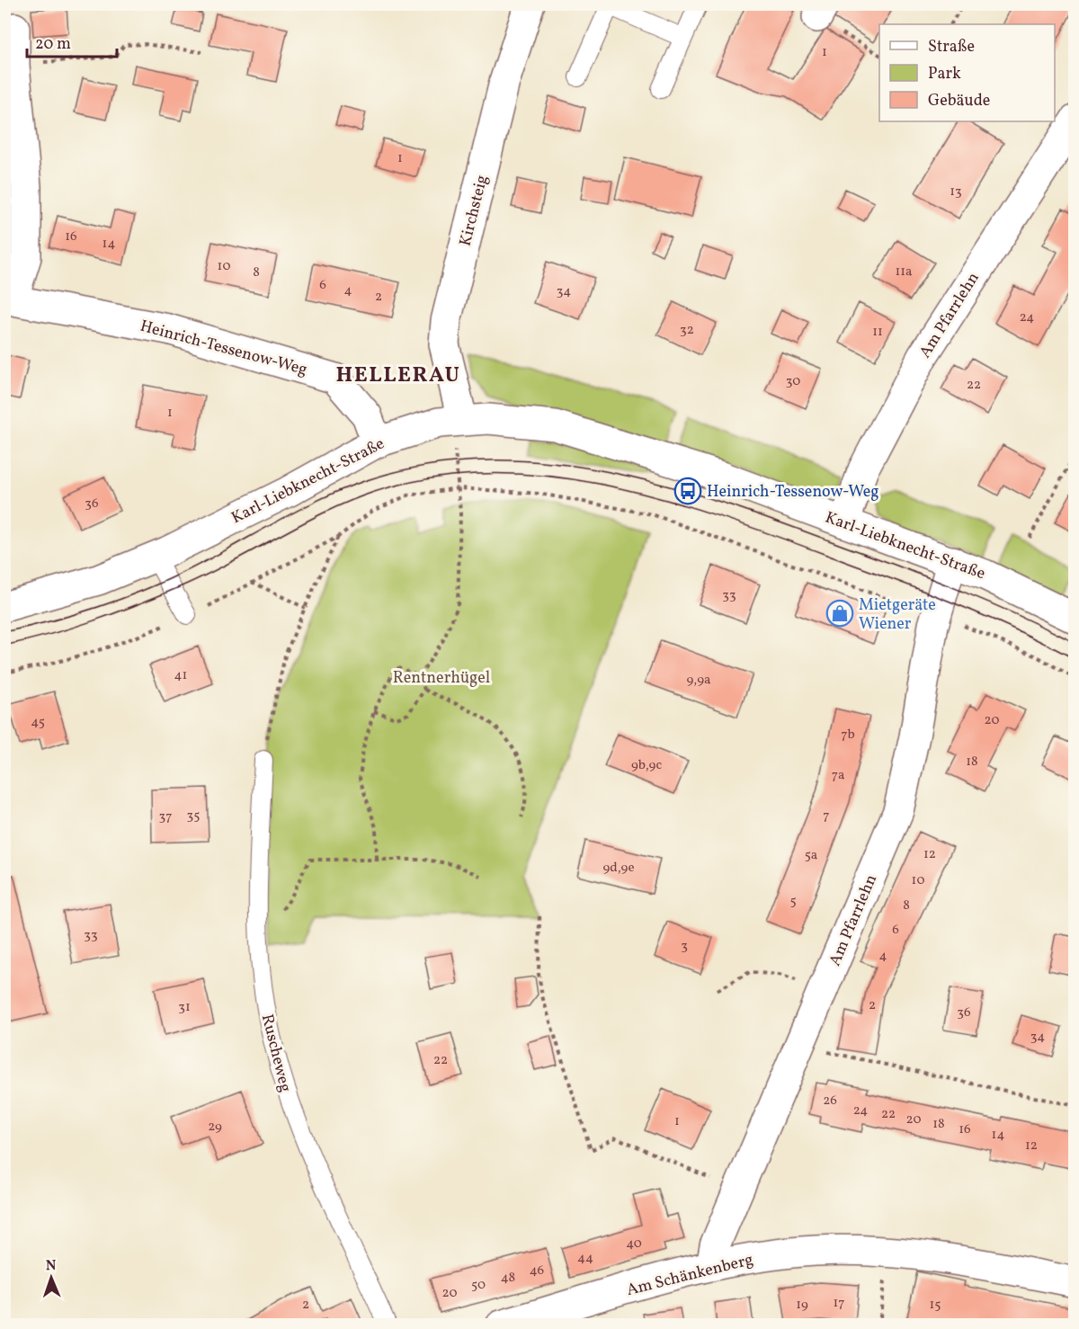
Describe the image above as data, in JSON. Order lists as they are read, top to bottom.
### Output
{
  "streets": {
    "street": [
      "Kirchsteig",
      "Am Pfarrlehn",
      "Heinrich-Tessenow-Weg",
      "Karl-Liebknecht-Straße",
      "Am Schänkenberg"
    ],
    "lane": ["Ruscheweg"]
  },
  "crossings": [
    ["Kirchsteig", "Karl-Liebknecht-Straße"],
    ["Am Pfarrlehn", "Karl-Liebknecht-Straße"],
    ["Am Pfarrlehn", "Am Schänkenberg"],
    ["Heinrich-Tessenow-Weg", "Karl-Liebknecht-Straße"]
  ],
  "districts": ["HELLERAU"],
  "parks": ["Rentnerhügel"],
  "places": {
    "bus stop": ["Heinrich-Tessenow-Weg"],
    "shop": ["Mietgeräte Wiener"]
  },
  "house_numbers": [
    "1",
    "1",
    "13",
    "16",
    "14",
    "10",
    "11a",
    "8",
    "6",
    "4",
    "34",
    "2",
    "24",
    "32",
    "11",
    "30",
    "22",
    "1",
    "36",
    "33",
    "41",
    "9,9a",
    "20",
    "45",
    "7b",
    "18",
    "9b,9c",
    "7a",
    "35",
    "7",
    "37",
    "12",
    "5a",
    "9d,9e",
    "10",
    "5",
    "8",
    "6",
    "33",
    "3",
    "4",
    "2",
    "31",
    "36",
    "34",
    "22",
    "26",
    "24",
    "22",
    "20",
    "1",
    "18",
    "29",
    "16",
    "14",
    "12",
    "40",
    "44",
    "46",
    "48",
    "50",
    "20",
    "17",
    "2",
    "19",
    "15"
  ],
  "legend": ["Straße", "Park", "Gebäude"],
  "scale_bar": "20 m",
  "north": "top"
}
